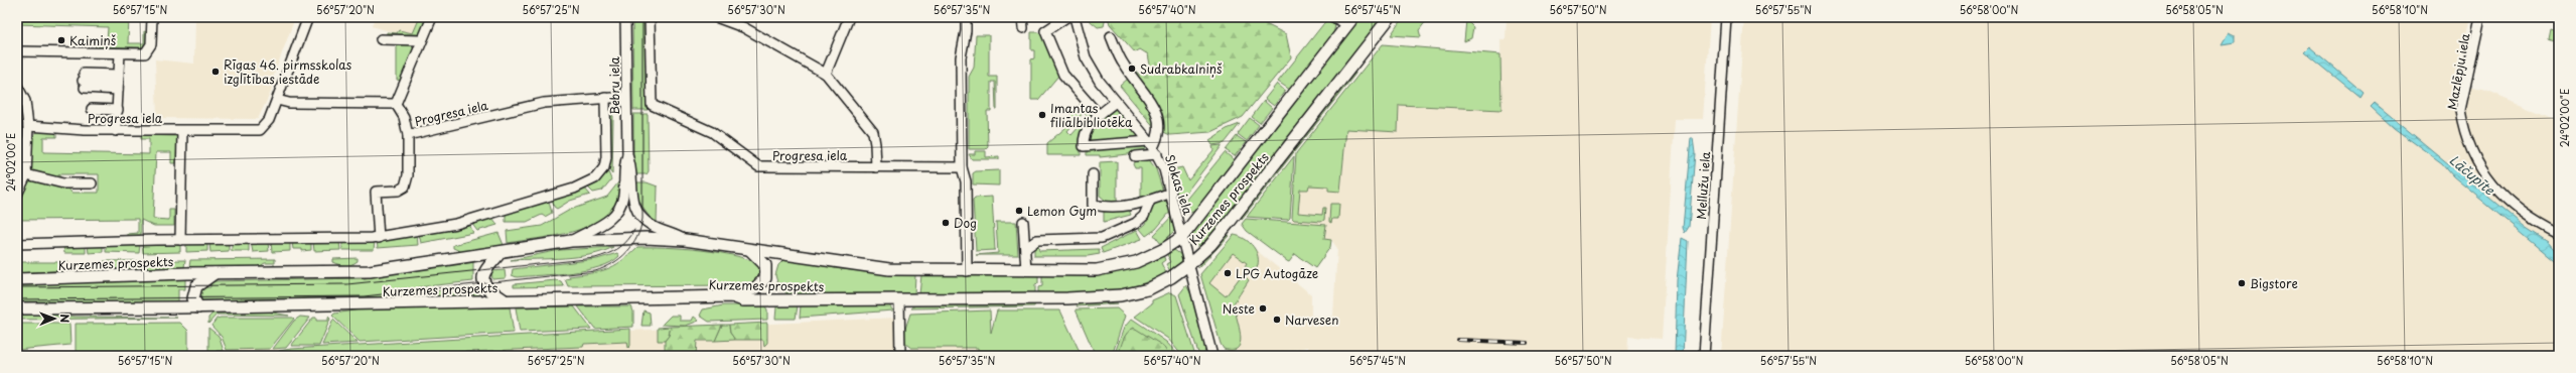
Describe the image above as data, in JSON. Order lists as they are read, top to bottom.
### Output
{
  "streets": {
    "main road": ["Kurzemes prospekts"],
    "street": [
      "Mazlēpju iela",
      "Bebru iela",
      "Progresa iela",
      "Slokas iela",
      "Mellužu iela"
    ]
  },
  "crossings": [
    ["Bebru iela", "Progresa iela"],
    ["Bebru iela", "Kurzemes prospekts"],
    ["Slokas iela", "Kurzemes prospekts"]
  ],
  "water": ["Lāčupīte"],
  "places": [
    "Kaimiņš",
    "Sudrabkalniņš",
    "Rīgas 46. pirmsskolas izglītības iestāde",
    "Imantas filiālbibliotēka",
    "Lemon Gym",
    "Dog",
    "LPG Autogāze",
    "Bigstore",
    "Neste",
    "Narvesen"
  ],
  "north": "right",
  "coordinates": [
    "56°57'15\"N",
    "56°57'20\"N",
    "56°57'25\"N",
    "56°57'30\"N",
    "56°57'35\"N",
    "56°57'40\"N",
    "56°57'45\"N",
    "56°57'50\"N",
    "56°57'55\"N",
    "56°58'00\"N",
    "56°58'05\"N",
    "56°58'10\"N",
    "24°02'00\"E"
  ]
}
